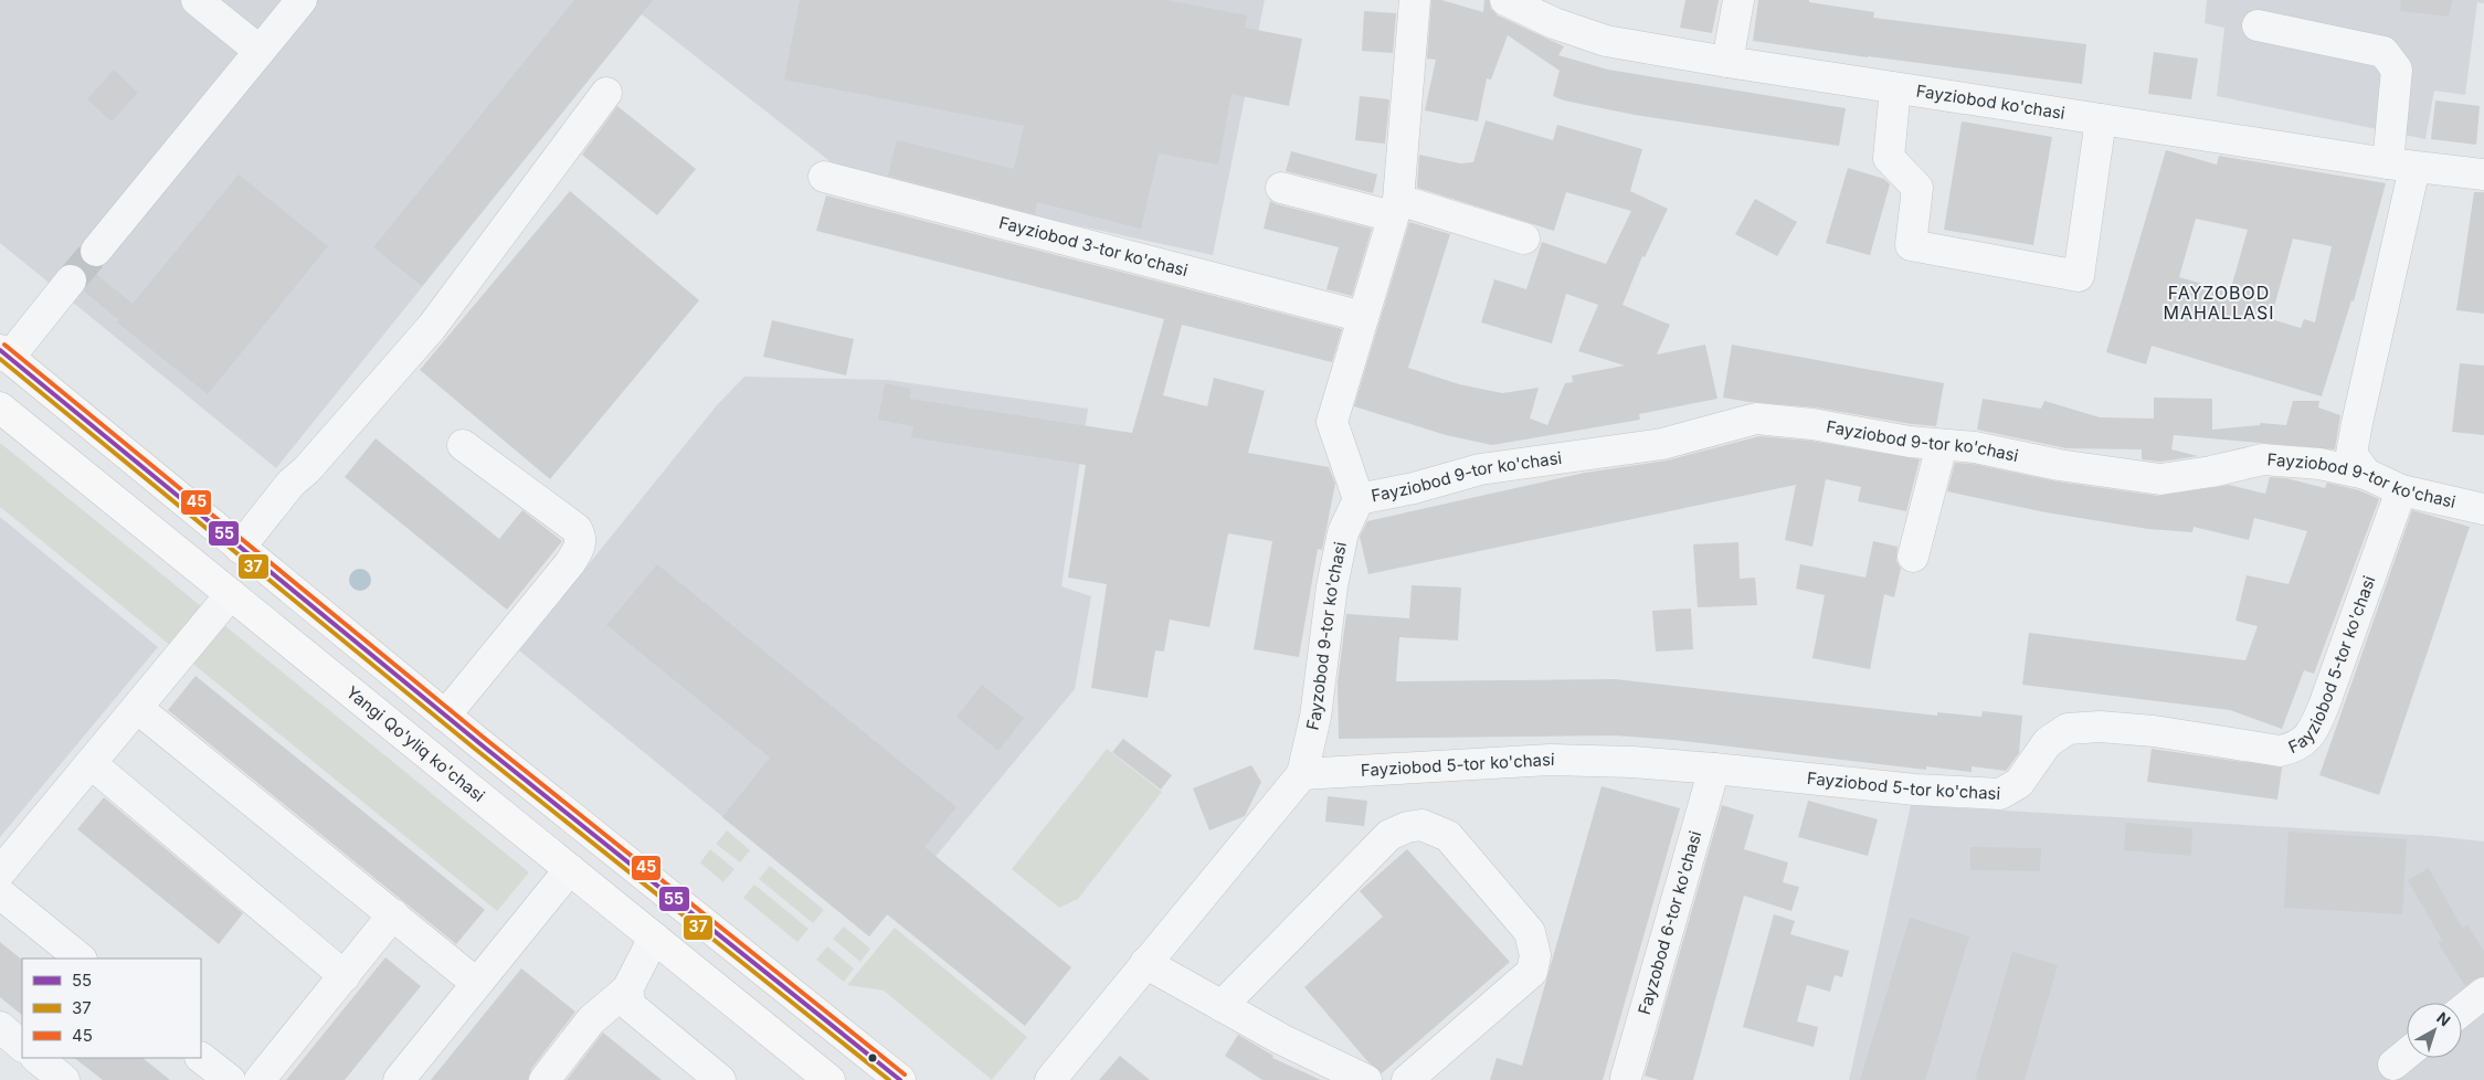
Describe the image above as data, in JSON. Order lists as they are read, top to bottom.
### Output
{
  "streets": {
    "main road": ["Yangi Qo'yliq ko'chasi"],
    "street": [
      "Fayziobod ko'chasi",
      "Fayziobod 3-tor ko'chasi",
      "Fayziobod 9-tor ko'chasi",
      "Fayzobod 9-tor ko'chasi",
      "Fayziobod 5-tor ko'chasi",
      "Fayzobod 6-tor ko'chasi"
    ]
  },
  "crossings": [
    ["Fayziobod 9-tor ko'chasi", "Fayzobod 9-tor ko'chasi"],
    ["Fayziobod 9-tor ko'chasi", "Fayziobod 5-tor ko'chasi"],
    ["Fayzobod 9-tor ko'chasi", "Fayziobod 5-tor ko'chasi"],
    ["Fayziobod 5-tor ko'chasi", "Fayzobod 6-tor ko'chasi"]
  ],
  "districts": ["FAYZOBOD MAHALLASI"],
  "lines": ["transit line 45", "transit line 55", "transit line 37"],
  "legend": ["55", "37", "45"],
  "north": "top right"
}
